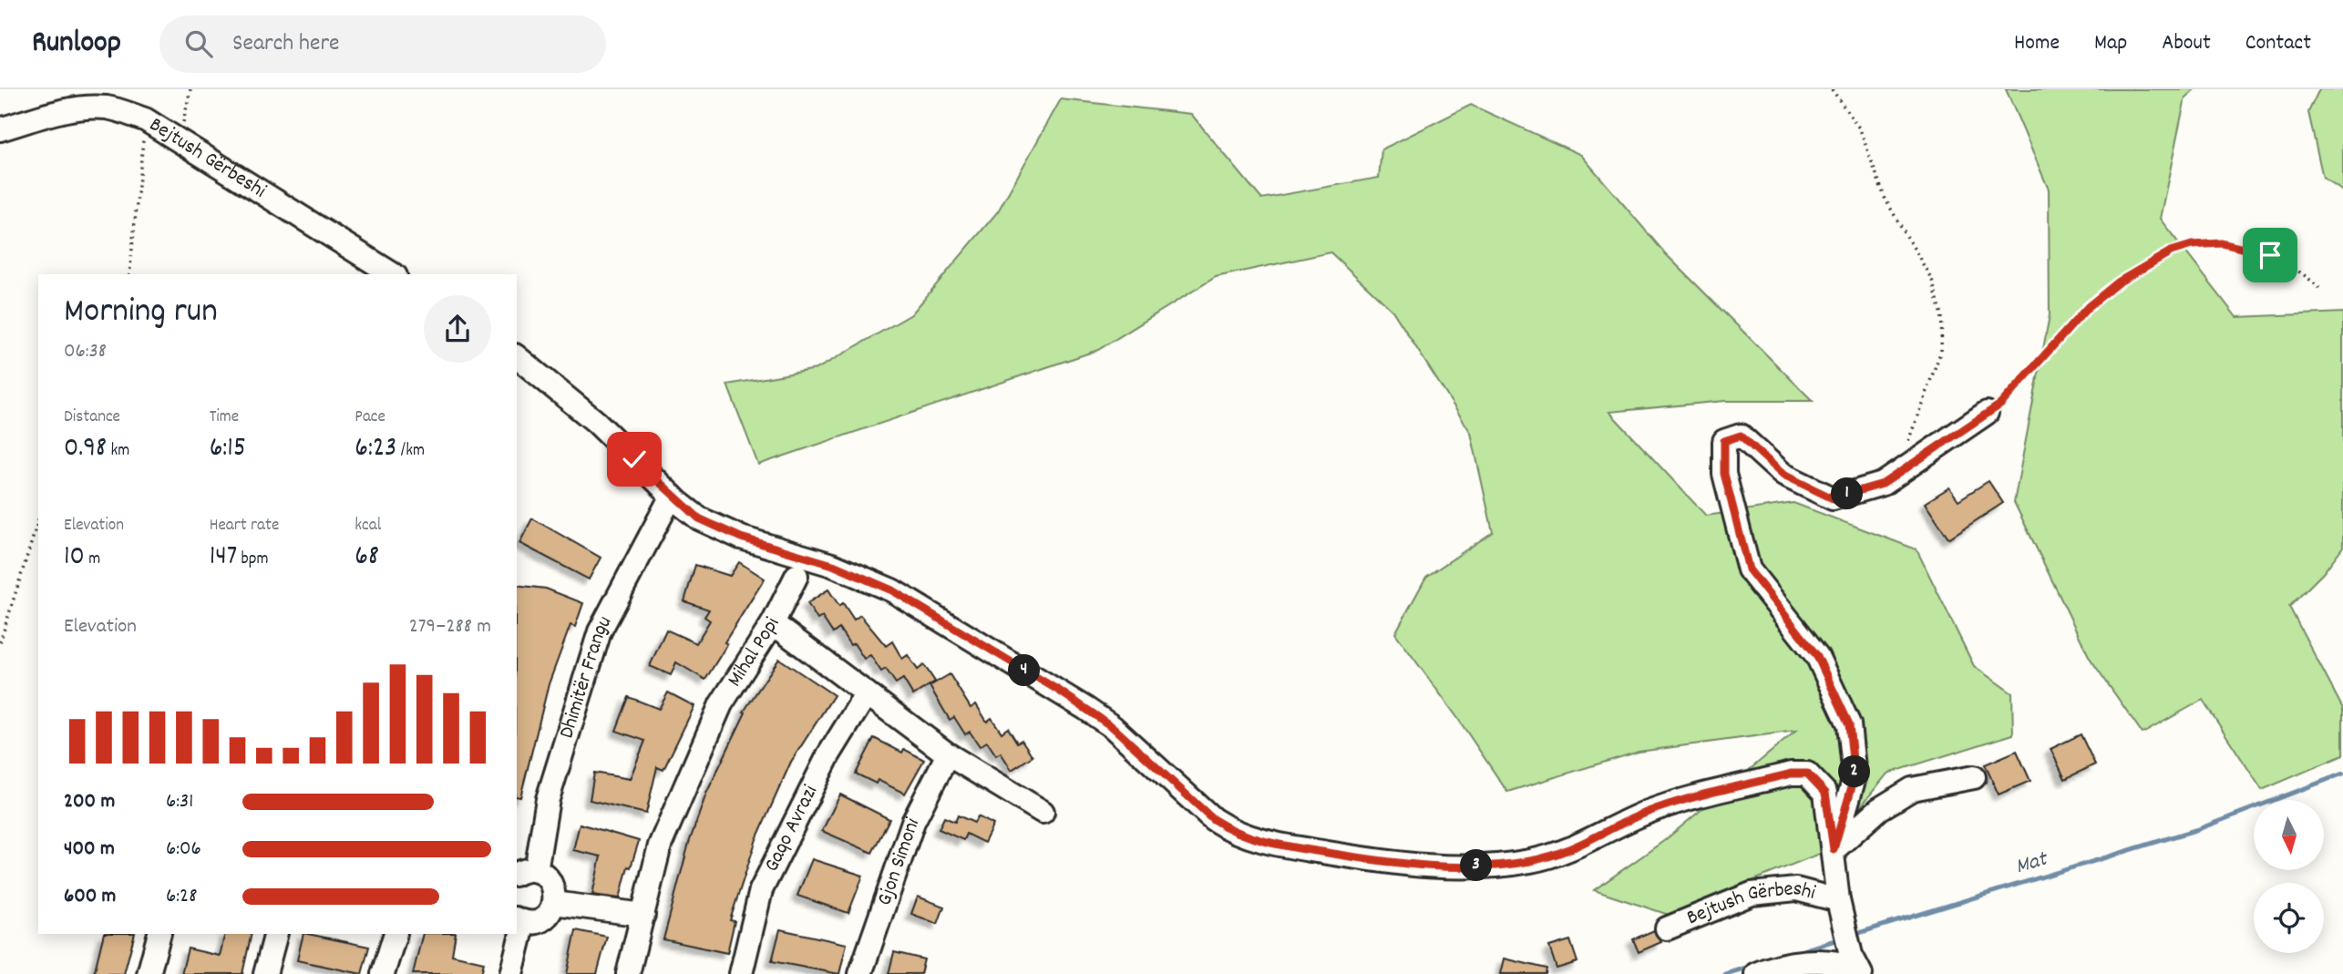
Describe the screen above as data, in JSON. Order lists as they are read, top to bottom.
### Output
{
  "streets": {
    "street": [
      "Bejtush Gërbeshi",
      "Mihal Popi",
      "Dhimitër Frangu",
      "Gaqo Avrazi",
      "Gjon Simoni"
    ]
  },
  "crossings": [
    ["Bejtush Gërbeshi", "Dhimitër Frangu"],
    ["Mihal Popi", "Gaqo Avrazi"],
    ["Mihal Popi", "Gjon Simoni"]
  ],
  "water": ["Mat"],
  "north": "bottom",
  "page": {
    "header": "Runloop",
    "search": "Search here",
    "nav": [
      "Home",
      "Map",
      "About",
      "Contact"
    ],
    "heading": ["Morning run", "06:38"],
    "stats": [
      ["Distance", "0.98 km"],
      ["Time", "6:15"],
      ["Pace", "6:23 /km"],
      ["Elevation", "10 m"],
      ["Heart rate", "147 bpm"],
      ["kcal", "68"]
    ],
    "pins": [
      "1",
      "4",
      "2",
      "3"
    ],
    "chart": ["Elevation", "279–288 m"],
    "list": [
      {
        "name": "200 m",
        "note": "6:31"
      },
      {
        "name": "400 m",
        "note": "6:06"
      },
      {
        "name": "600 m",
        "note": "6:28"
      }
    ]
  }
}
